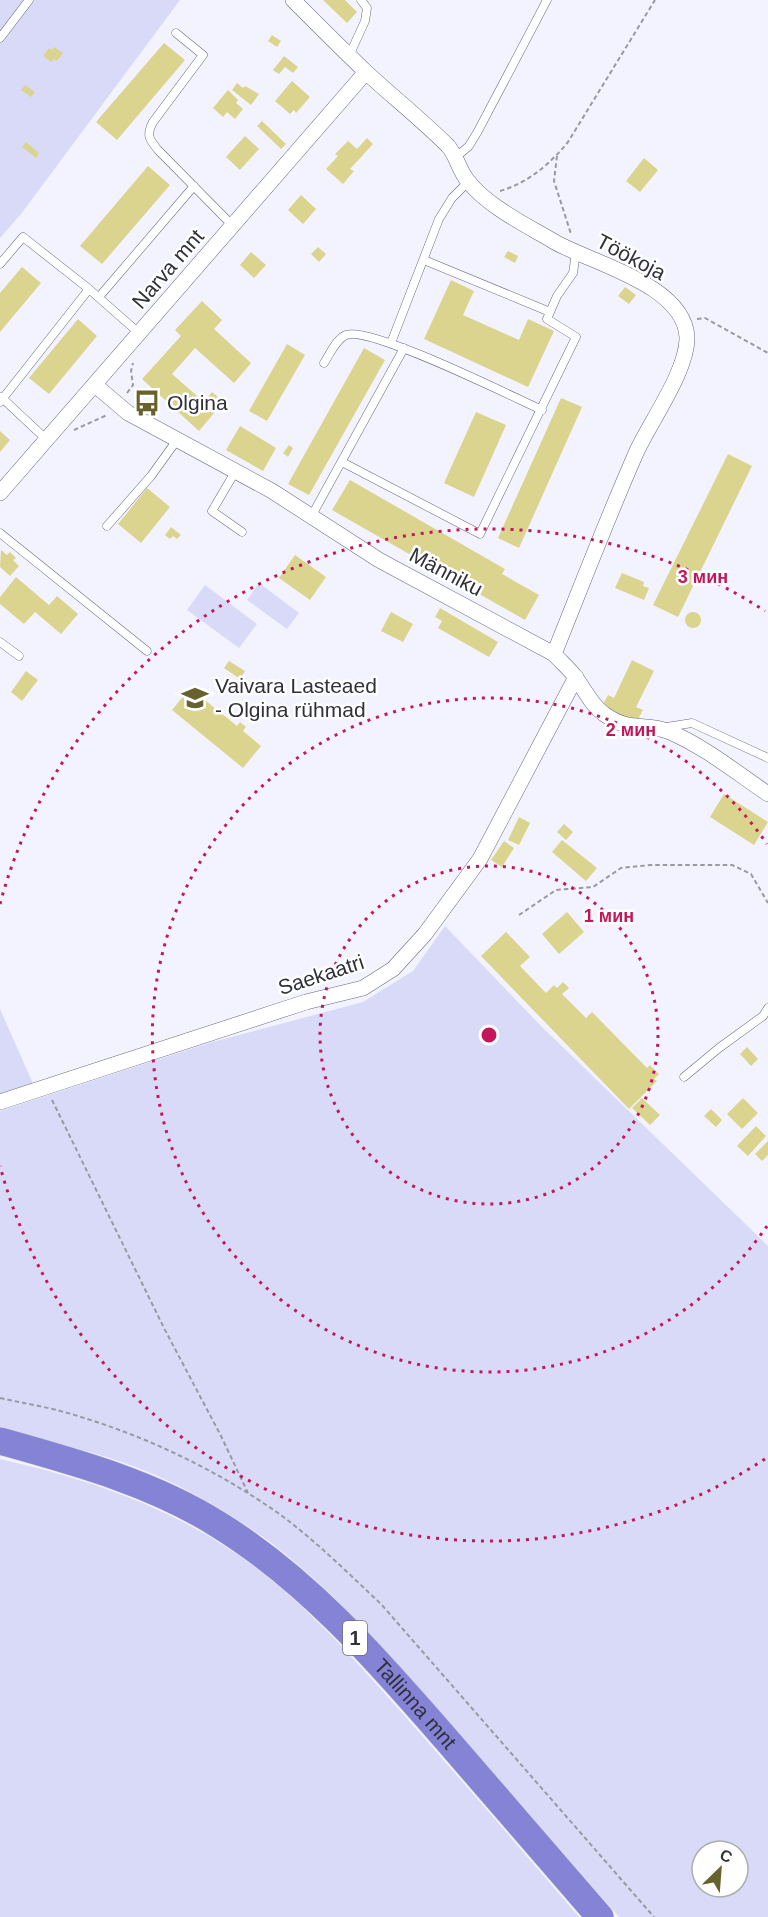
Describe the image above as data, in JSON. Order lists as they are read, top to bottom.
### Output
{
  "streets": {
    "highway": ["1", "Tallinna mnt"],
    "street": [
      "Töökoja",
      "Narva mnt",
      "Männiku",
      "Saekaatri"
    ]
  },
  "crossings": [
    ["Töökoja", "Narva mnt"],
    ["Narva mnt", "Männiku"],
    ["Männiku", "Saekaatri"]
  ],
  "places": {
    "bus stop": ["Olgina"],
    "school or university": ["Vaivara Lasteaed - Olgina rühmad"]
  },
  "north": "top right",
  "rings": ["3 мин", "2 мин", "1 мин"]
}
